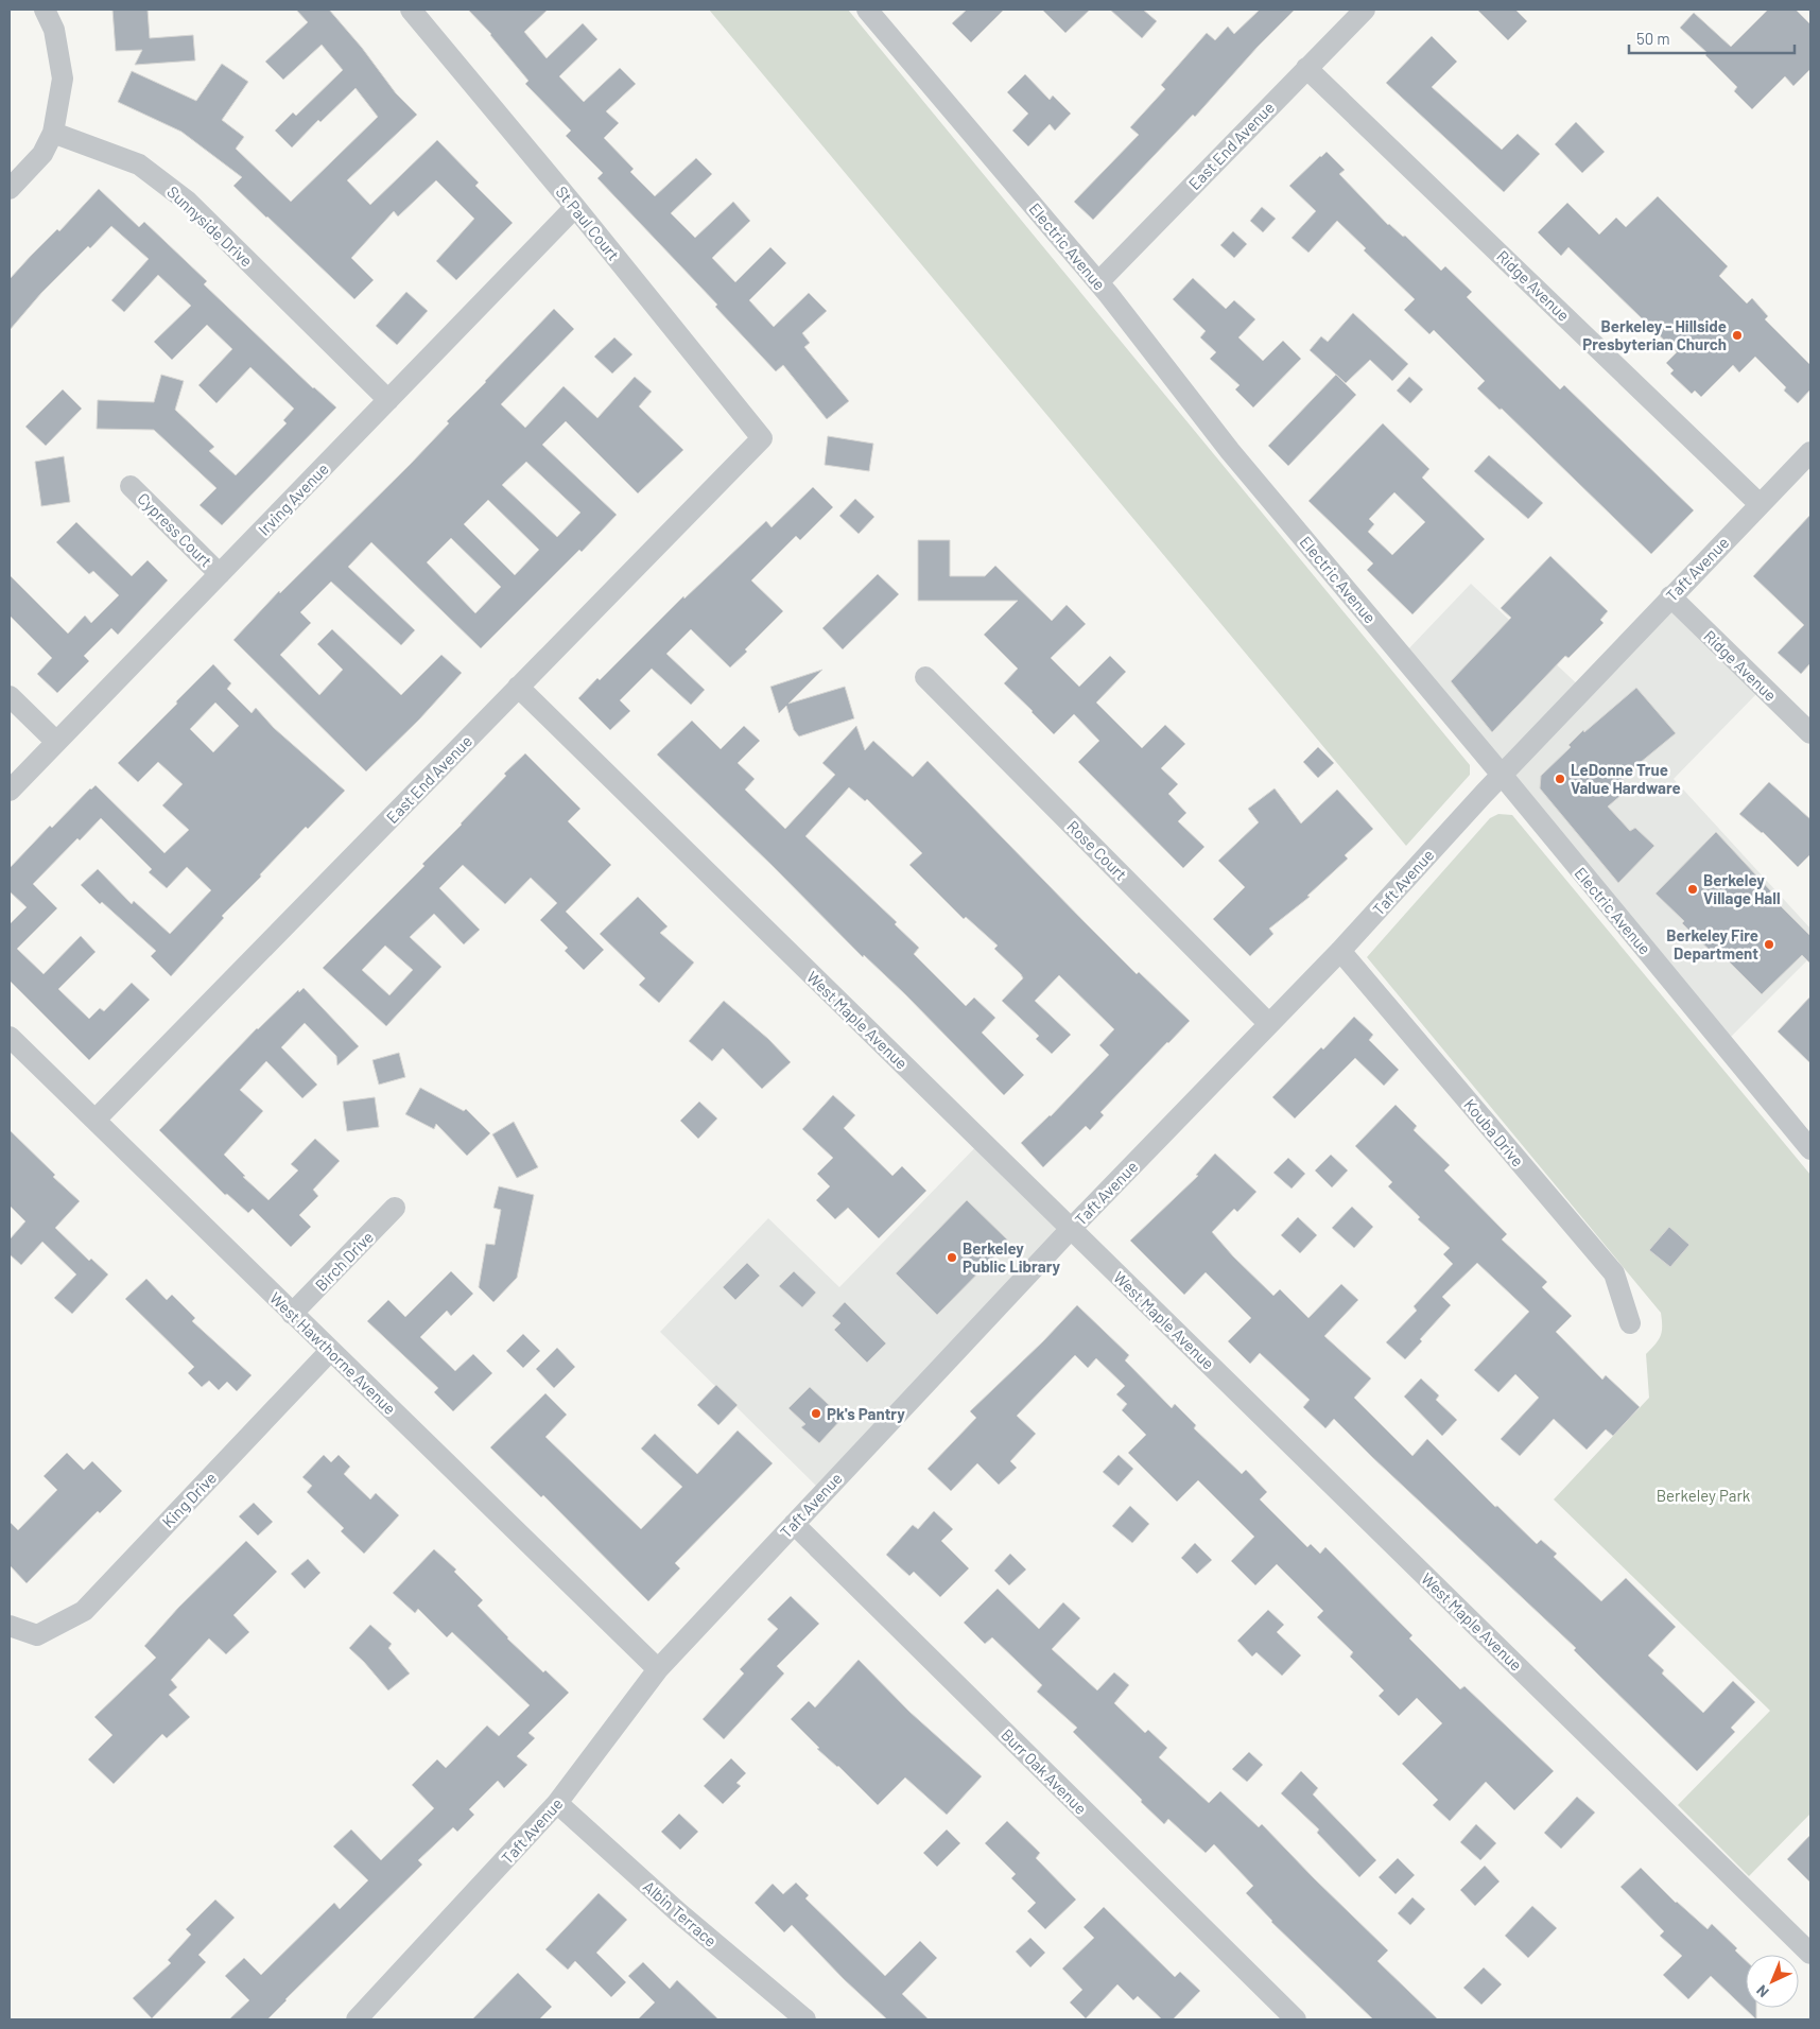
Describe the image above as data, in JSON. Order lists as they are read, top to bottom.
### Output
{
  "streets": {
    "street": [
      "East End Avenue",
      "St Paul Court",
      "Sunnyside Drive",
      "Electric Avenue",
      "Ridge Avenue",
      "Irving Avenue",
      "Cypress Court",
      "Taft Avenue",
      "Rose Court",
      "West Maple Avenue",
      "Kouba Drive",
      "Birch Drive",
      "West Hawthorne Avenue",
      "King Drive",
      "Burr Oak Avenue",
      "Albin Terrace"
    ]
  },
  "crossings": [
    ["East End Avenue", "St Paul Court"],
    ["East End Avenue", "Electric Avenue"],
    ["East End Avenue", "Ridge Avenue"],
    ["East End Avenue", "West Maple Avenue"],
    ["East End Avenue", "West Hawthorne Avenue"],
    ["St Paul Court", "Irving Avenue"],
    ["Sunnyside Drive", "Irving Avenue"],
    ["Electric Avenue", "Taft Avenue"],
    ["Ridge Avenue", "Taft Avenue"],
    ["Irving Avenue", "Cypress Court"],
    ["Taft Avenue", "Rose Court"],
    ["Taft Avenue", "West Maple Avenue"],
    ["Taft Avenue", "Kouba Drive"],
    ["Taft Avenue", "West Hawthorne Avenue"],
    ["Taft Avenue", "Burr Oak Avenue"],
    ["Taft Avenue", "Albin Terrace"],
    ["Birch Drive", "West Hawthorne Avenue"],
    ["West Hawthorne Avenue", "King Drive"]
  ],
  "parks": ["Berkeley Park"],
  "places": [
    "Berkeley - Hillside Presbyterian Church",
    "LeDonne True Value Hardware",
    "Berkeley Village Hall",
    "Berkeley Fire Department",
    "Berkeley Public Library",
    "Pk's Pantry"
  ],
  "scale_bar": "50 m",
  "north": "bottom left"
}
